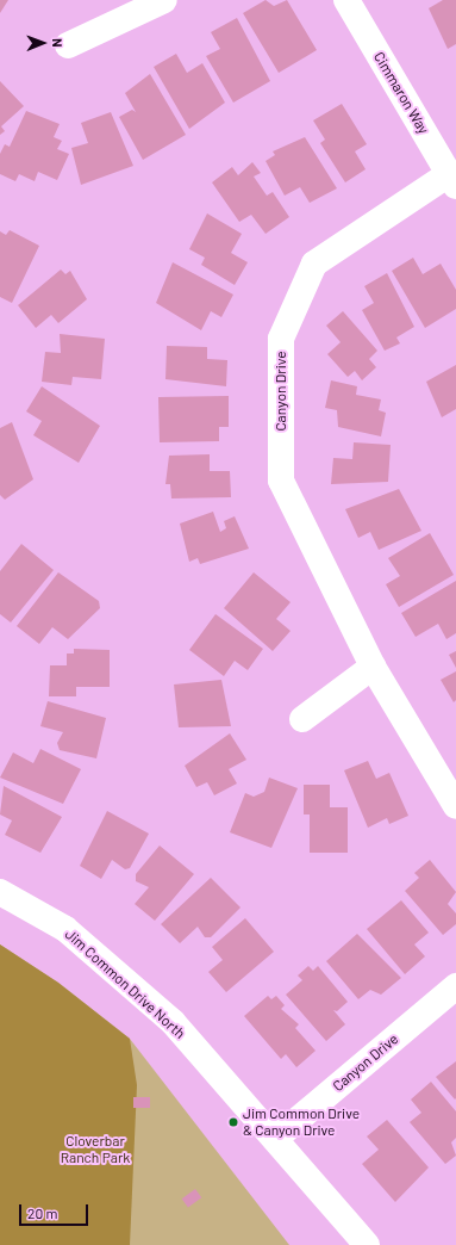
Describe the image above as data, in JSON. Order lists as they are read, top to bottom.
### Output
{
  "streets": {
    "street": ["Cimmaron Way", "Canyon Drive", "Jim Common Drive North"]
  },
  "crossings": [
    ["Cimmaron Way", "Canyon Drive"],
    ["Canyon Drive", "Jim Common Drive North"]
  ],
  "parks": ["Cloverbar Ranch Park"],
  "places": ["Jim Common Drive & Canyon Drive"],
  "scale_bar": "20 m",
  "north": "right"
}
